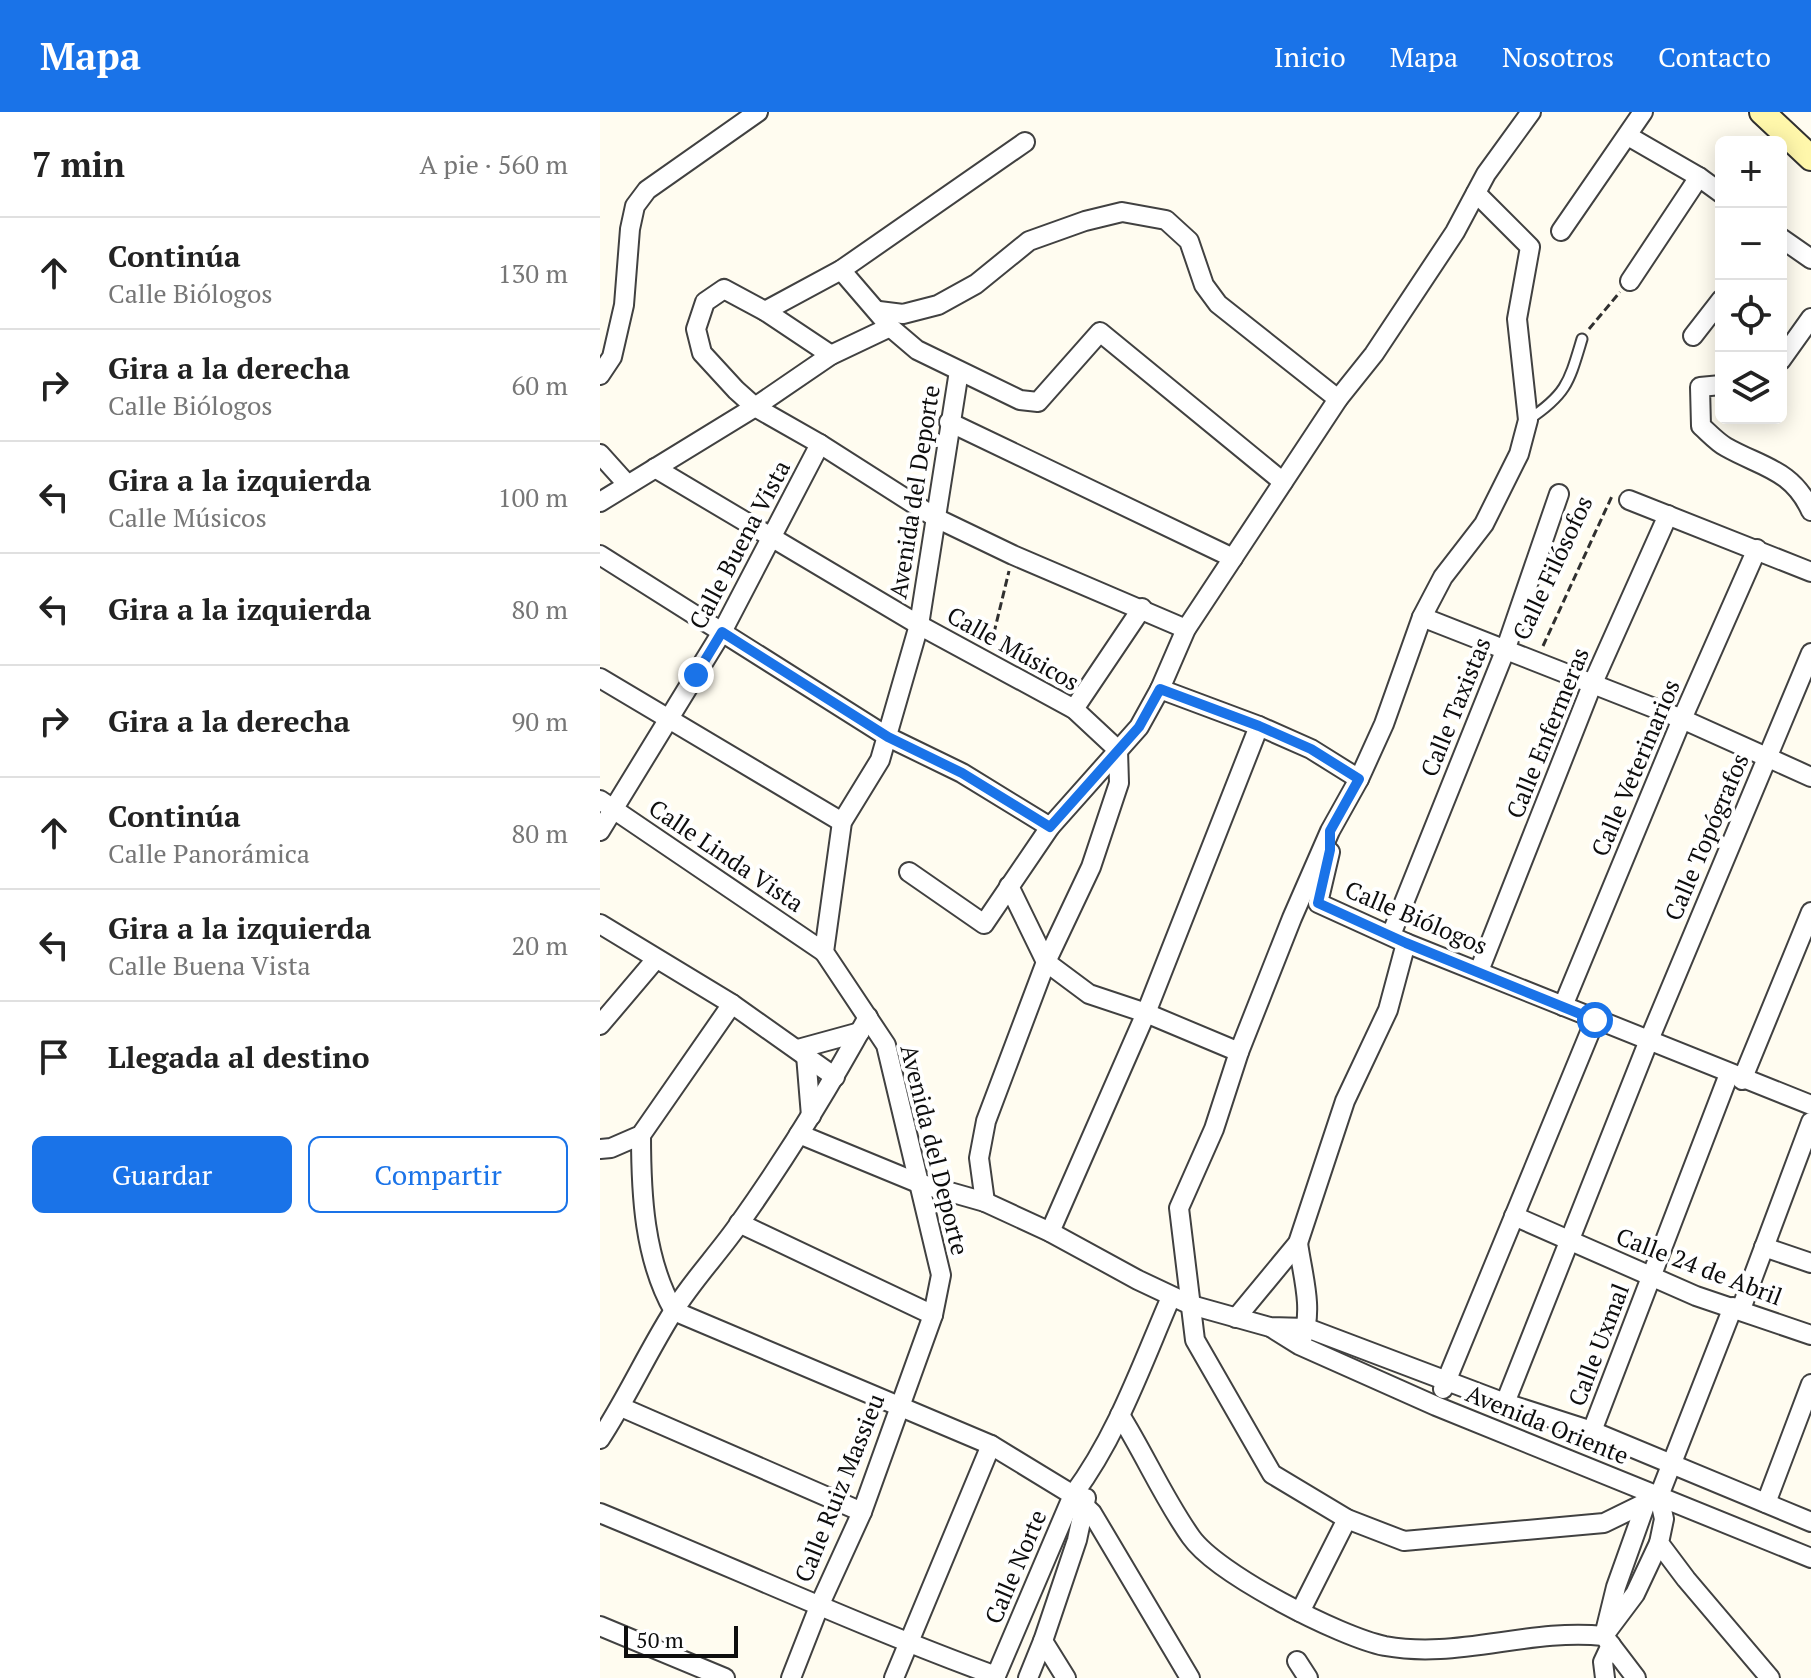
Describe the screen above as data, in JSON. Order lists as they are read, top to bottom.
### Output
{
  "streets": {
    "street": [
      "Avenida del Deporte",
      "Calle Buena Vista",
      "Calle Filósofos",
      "Calle Músicos",
      "Calle Taxistas",
      "Calle Enfermeras",
      "Calle Veterinarios",
      "Calle Topógrafos",
      "Calle Linda Vista",
      "Calle Biólogos",
      "Calle 24 de Abril",
      "Calle Uxmal",
      "Avenida Oriente",
      "Calle Ruiz Massieu",
      "Calle Norte"
    ]
  },
  "crossings": [
    ["Avenida del Deporte", "Calle Músicos"],
    ["Avenida del Deporte", "Calle Linda Vista"],
    ["Avenida del Deporte", "Avenida Oriente"],
    ["Avenida del Deporte", "Calle Ruiz Massieu"],
    ["Calle Buena Vista", "Calle Músicos"],
    ["Calle Buena Vista", "Calle Linda Vista"],
    ["Calle Filósofos", "Calle Enfermeras"],
    ["Calle Filósofos", "Calle Veterinarios"],
    ["Calle Taxistas", "Calle Biólogos"],
    ["Calle Enfermeras", "Calle Biólogos"],
    ["Calle Veterinarios", "Calle Biólogos"],
    ["Calle Topógrafos", "Calle Biólogos"],
    ["Calle Topógrafos", "Calle 24 de Abril"],
    ["Calle Topógrafos", "Avenida Oriente"],
    ["Calle Biólogos", "Calle Uxmal"],
    ["Calle 24 de Abril", "Calle Uxmal"],
    ["Calle Uxmal", "Avenida Oriente"],
    ["Avenida Oriente", "Calle Norte"]
  ],
  "scale_bar": "50 m",
  "page": {
    "header": "Mapa",
    "nav": [
      "Inicio",
      "Mapa",
      "Nosotros",
      "Contacto"
    ],
    "heading": ["7 min", "A pie · 560 m"],
    "map_buttons": ["+", "−"],
    "list": [
      ["Continúa", "Calle Biólogos", "130 m"],
      ["Gira a la derecha", "Calle Biólogos", "60 m"],
      ["Gira a la izquierda", "Calle Músicos", "100 m"],
      ["Gira a la izquierda", "80 m"],
      ["Gira a la derecha", "90 m"],
      ["Continúa", "Calle Panorámica", "80 m"],
      ["Gira a la izquierda", "Calle Buena Vista", "20 m"],
      "Llegada al destino"
    ],
    "buttons": ["Guardar", "Compartir"],
    "scale": "50 m"
  }
}
